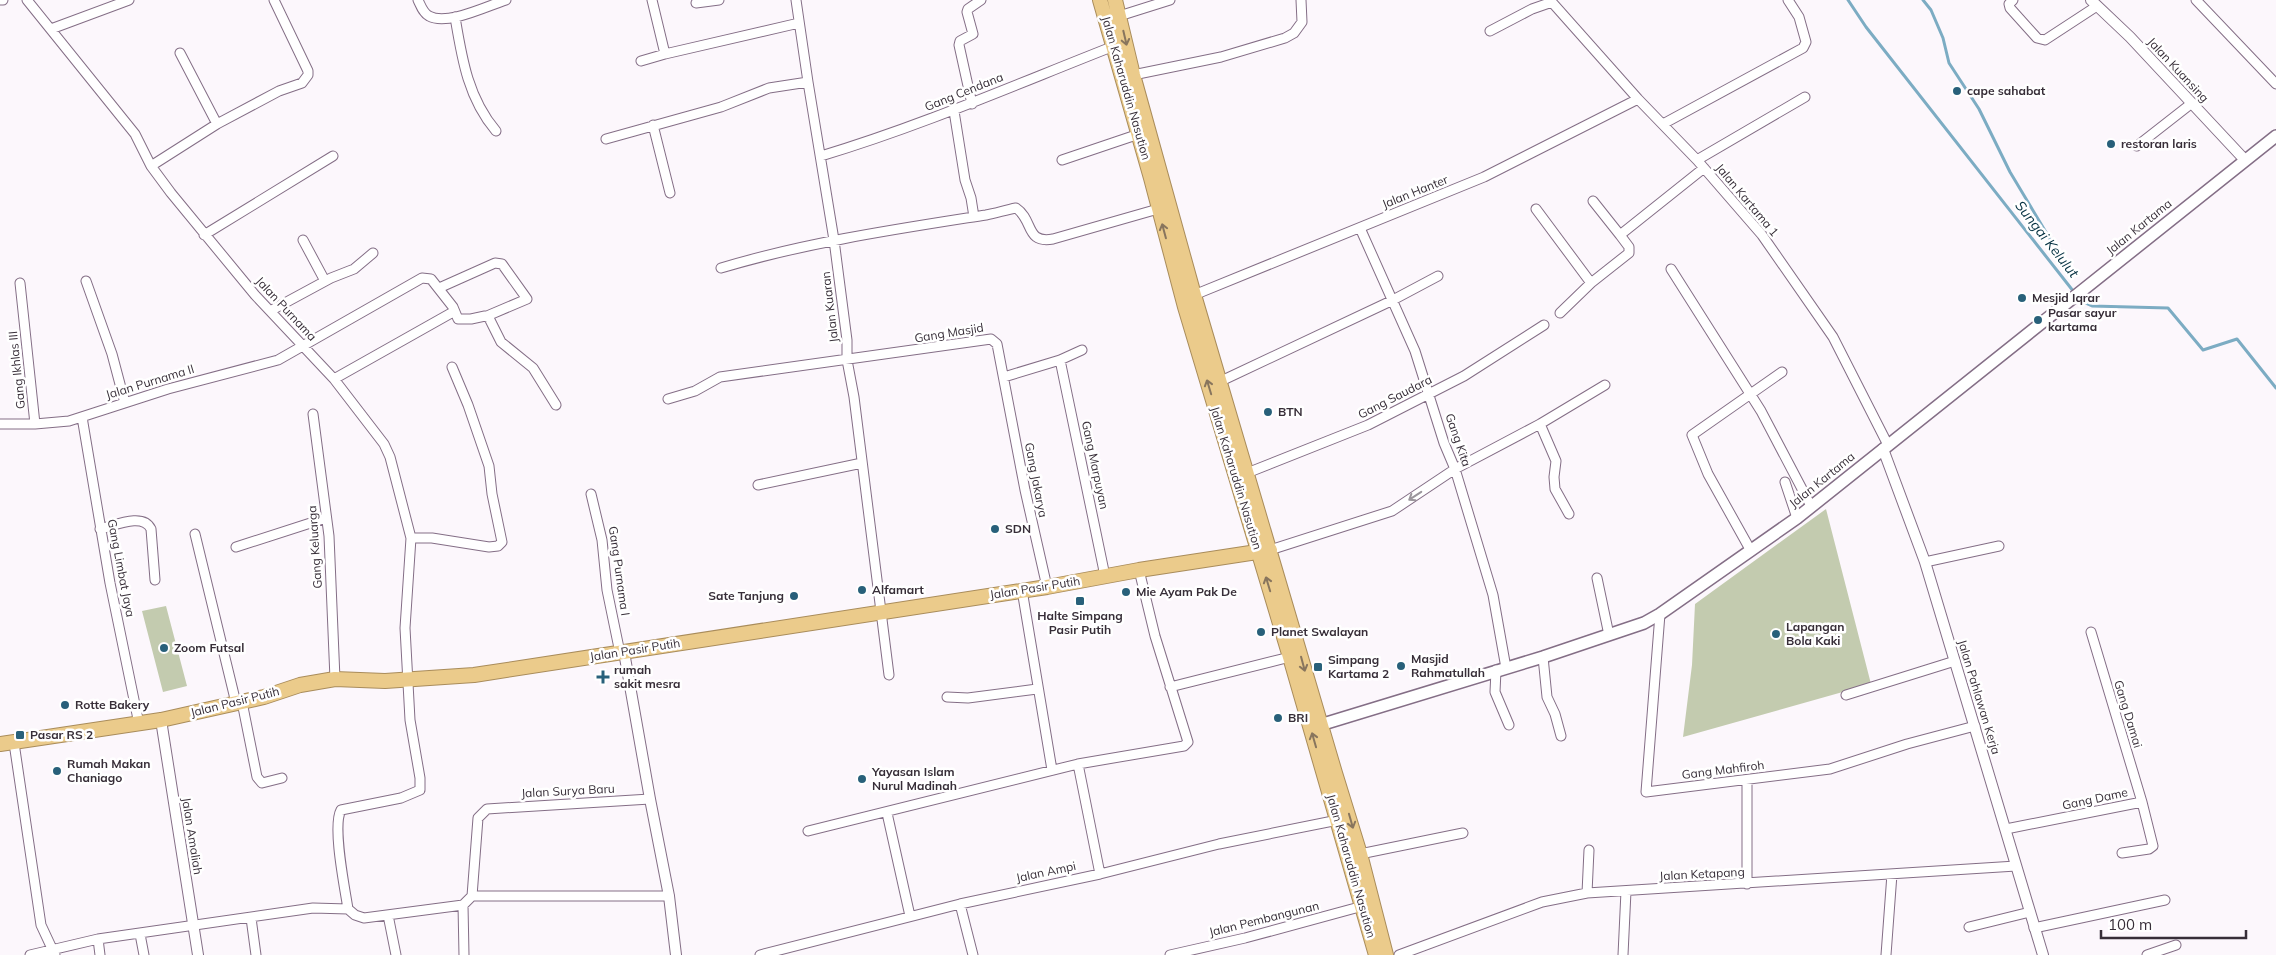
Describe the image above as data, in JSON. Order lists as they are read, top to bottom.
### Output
{
  "streets": {
    "highway": ["Jalan Kaharuddin Nasution", "Jalan Pasir Putih"],
    "main road": ["Jalan Kartama"],
    "street": [
      "Jalan Kuansing",
      "Gang Cendana",
      "Jalan Hanter",
      "Jalan Kartama 1",
      "Jalan Kuaran",
      "Jalan Purnama",
      "Gang Masjid",
      "Gang Ikhlas III",
      "Jalan Purnama II",
      "Gang Saudara",
      "Gang Kita",
      "Gang Marpuyan",
      "Gang Jakarya",
      "Gang Keluarga",
      "Gang Limbat Jaya",
      "Gang Purnama I",
      "Jalan Pahlawan Kerja",
      "Gang Damai",
      "Gang Mahfiroh",
      "Jalan Surya Baru",
      "Gang Dame",
      "Jalan Amaliah",
      "Jalan Ampi",
      "Jalan Ketapang",
      "Jalan Pembangunan"
    ]
  },
  "crossings": [
    ["Jalan Kuansing", "Jalan Kartama"],
    ["Jalan Kaharuddin Nasution", "Gang Cendana"],
    ["Jalan Kaharuddin Nasution", "Jalan Hanter"],
    ["Jalan Kaharuddin Nasution", "Jalan Kartama"],
    ["Jalan Kaharuddin Nasution", "Gang Saudara"],
    ["Jalan Kaharuddin Nasution", "Jalan Pasir Putih"],
    ["Jalan Kaharuddin Nasution", "Jalan Ampi"],
    ["Jalan Kaharuddin Nasution", "Jalan Pembangunan"],
    ["Gang Cendana", "Jalan Kuaran"],
    ["Jalan Hanter", "Jalan Kartama 1"],
    ["Jalan Hanter", "Gang Kita"],
    ["Jalan Kartama 1", "Jalan Kartama"],
    ["Jalan Kartama 1", "Jalan Pahlawan Kerja"],
    ["Jalan Kartama", "Gang Kita"],
    ["Jalan Kartama", "Jalan Pahlawan Kerja"],
    ["Jalan Kartama", "Gang Mahfiroh"],
    ["Jalan Kuaran", "Gang Masjid"],
    ["Jalan Kuaran", "Jalan Pasir Putih"],
    ["Jalan Purnama", "Jalan Purnama II"],
    ["Jalan Purnama", "Jalan Pasir Putih"],
    ["Gang Masjid", "Gang Jakarya"],
    ["Gang Ikhlas III", "Jalan Purnama II"],
    ["Jalan Purnama II", "Gang Limbat Jaya"],
    ["Gang Saudara", "Gang Kita"],
    ["Gang Marpuyan", "Jalan Pasir Putih"],
    ["Gang Jakarya", "Jalan Pasir Putih"],
    ["Gang Keluarga", "Jalan Pasir Putih"],
    ["Gang Limbat Jaya", "Jalan Pasir Putih"],
    ["Gang Purnama I", "Jalan Pasir Putih"],
    ["Jalan Pasir Putih", "Jalan Amaliah"],
    ["Jalan Pahlawan Kerja", "Gang Mahfiroh"],
    ["Jalan Pahlawan Kerja", "Gang Dame"],
    ["Jalan Pahlawan Kerja", "Jalan Ketapang"],
    ["Gang Damai", "Gang Dame"]
  ],
  "water": ["Sungai Kelulut"],
  "places": {
    "other": [
      "cape sahabat",
      "restoran laris",
      "Mesjid Iqrar",
      "Pasar sayur kartama",
      "BTN",
      "SDN",
      "Alfamart",
      "Mie Ayam Pak De",
      "Sate Tanjung",
      "Planet Swalayan",
      "Lapangan Bola Kaki",
      "Zoom Futsal",
      "Masjid Rahmatullah",
      "Rotte Bakery",
      "BRI",
      "Rumah Makan Chaniago",
      "Yayasan Islam Nurul Madinah"
    ],
    "transit": ["Halte Simpang Pasir Putih", "Simpang Kartama 2", "Pasar RS 2"],
    "health": ["rumah sakit mesra"]
  },
  "scale_bar": "100 m"
}
